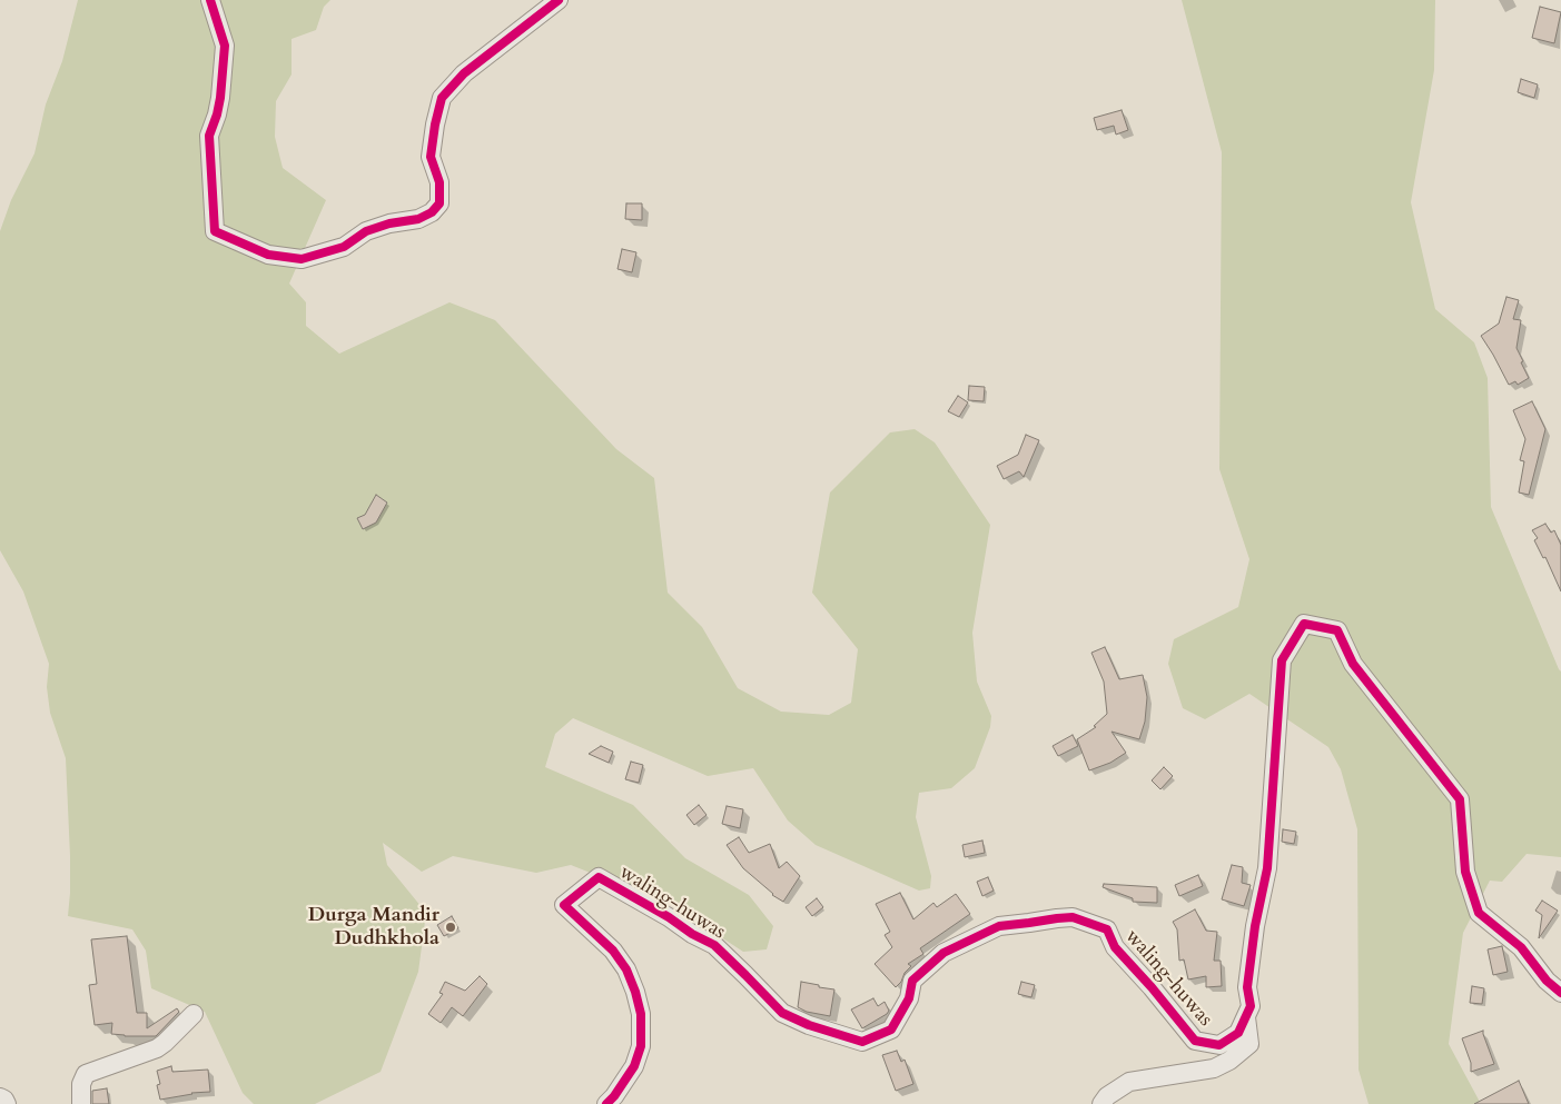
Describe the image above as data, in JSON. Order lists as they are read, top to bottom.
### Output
{
  "streets": {
    "street": ["waling-huwas"]
  },
  "places": ["Durga Mandir Dudhkhola"]
}
